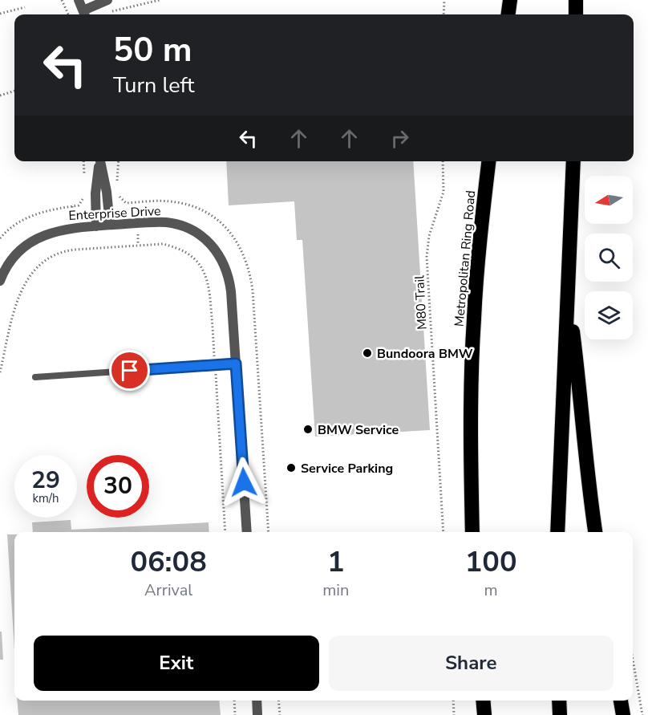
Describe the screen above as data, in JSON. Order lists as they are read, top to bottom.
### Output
{
  "streets": {
    "highway": ["Metropolitan Ring Road"],
    "street": ["Enterprise Drive"],
    "path": ["M80 Trail"]
  },
  "places": ["Bundoora BMW", "BMW Service", "Service Parking"],
  "north": "left",
  "page": {
    "turn": ["50 m", "Turn left"],
    "speed": "29 km/h",
    "limit": "30",
    "eta": [
      "06:08",
      "Arrival",
      "1",
      "min",
      "100",
      "m"
    ],
    "buttons": ["Exit", "Share"]
  }
}
